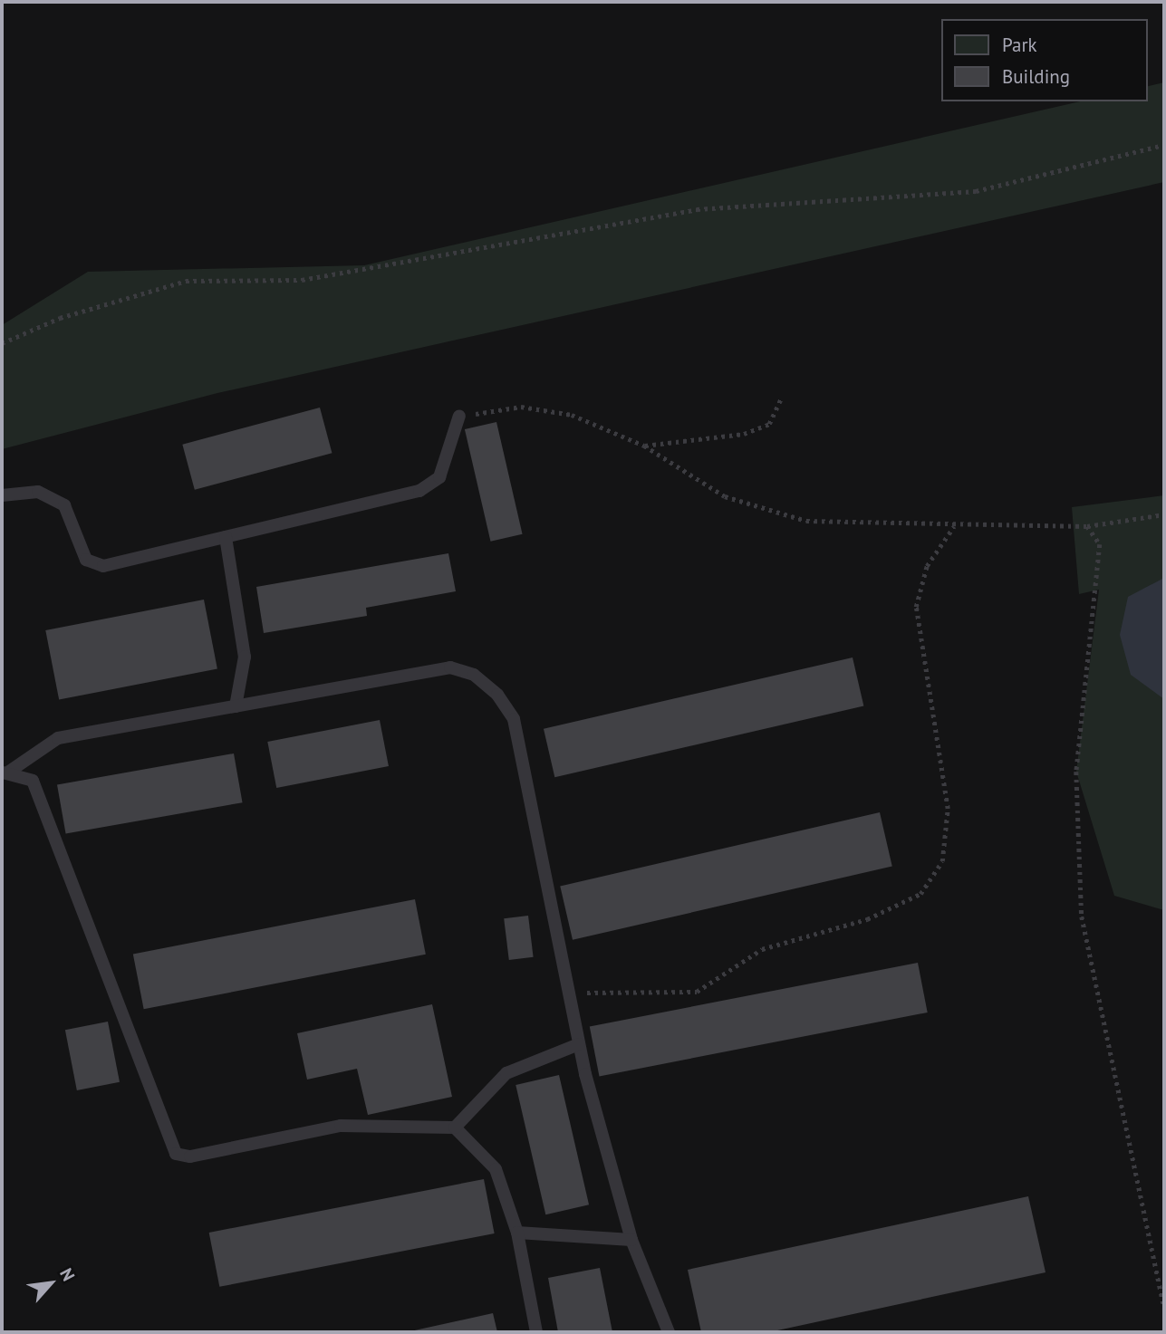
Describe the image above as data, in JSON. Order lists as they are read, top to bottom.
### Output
{
  "legend": ["Park", "Building"],
  "north": "top right"
}
